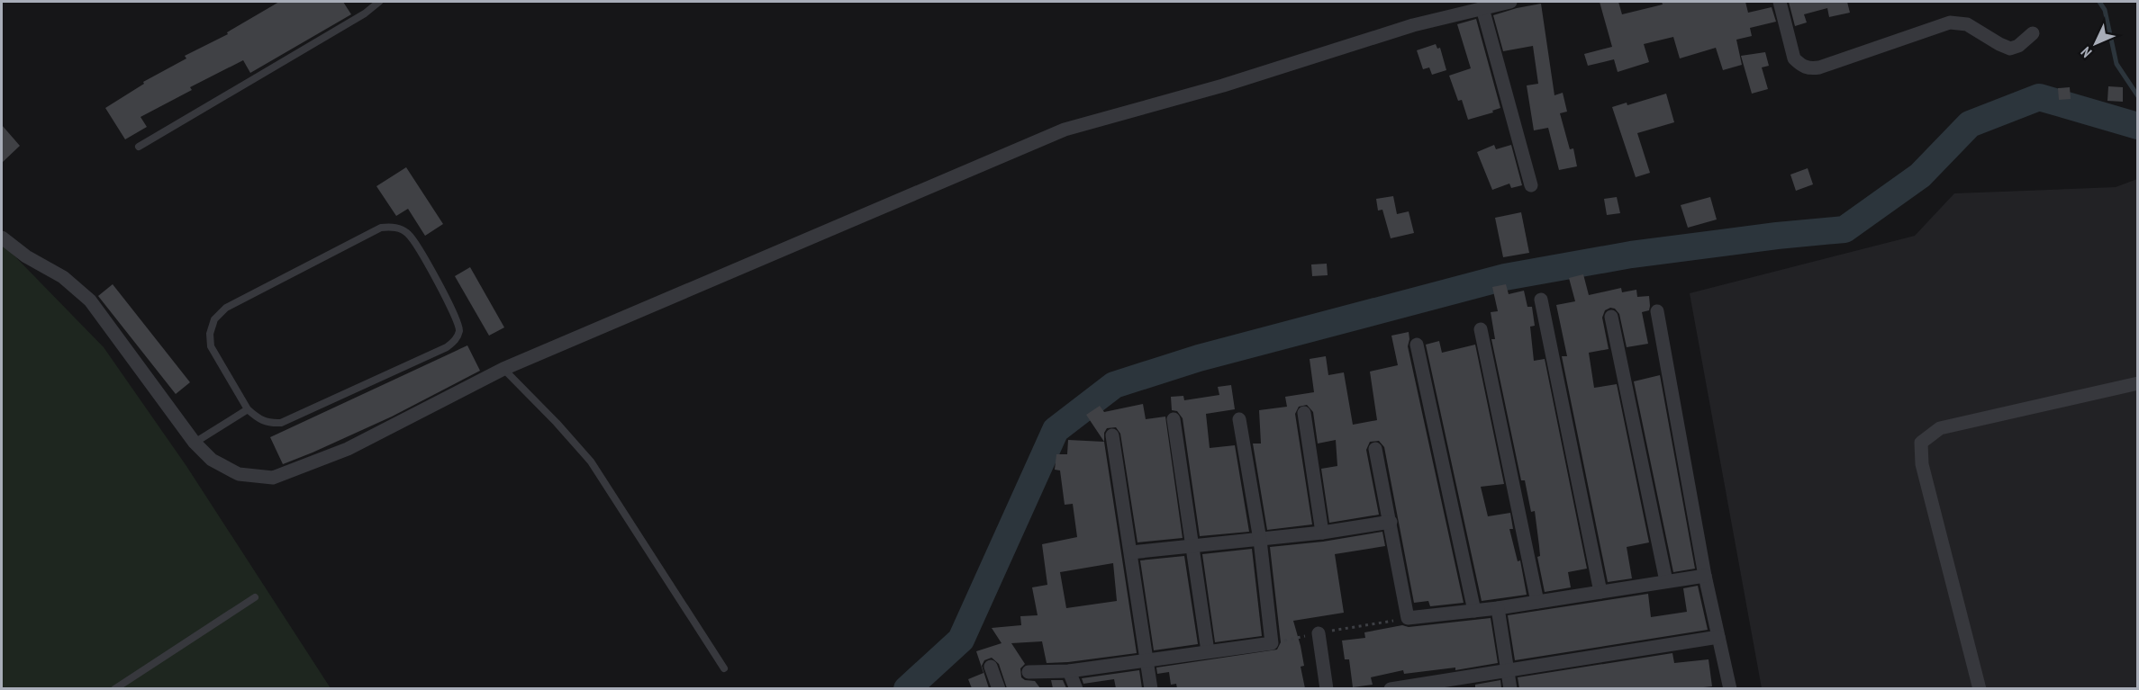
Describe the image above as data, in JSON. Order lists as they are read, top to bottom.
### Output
{
  "north": "bottom left"
}
